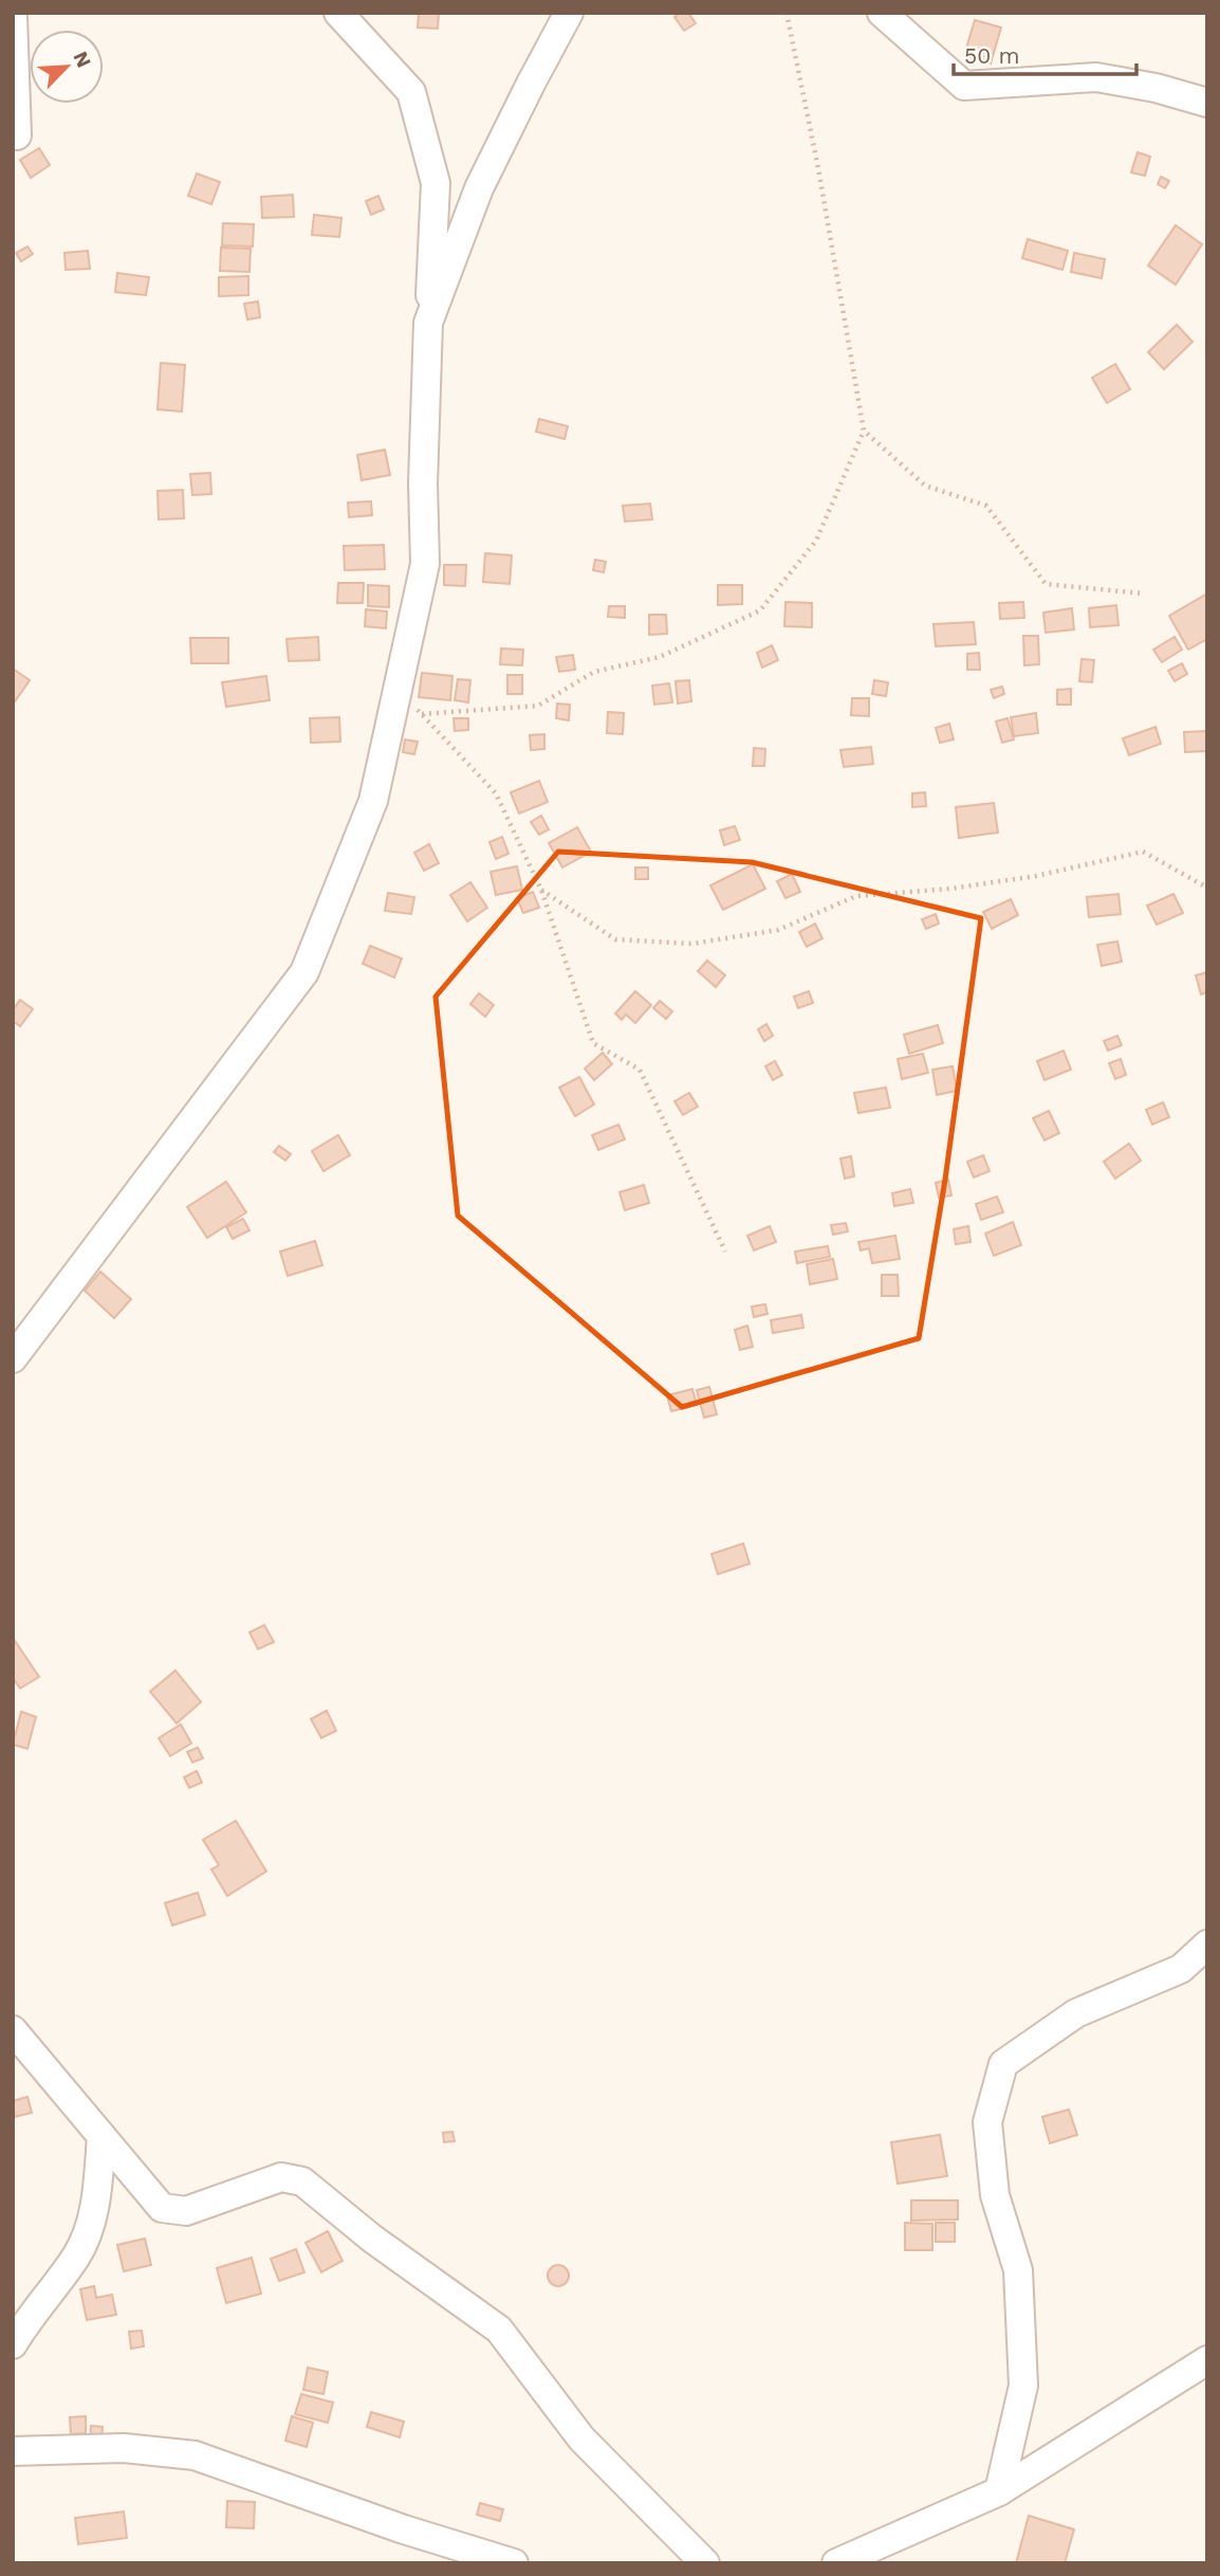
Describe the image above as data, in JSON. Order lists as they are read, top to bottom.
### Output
{
  "scale_bar": "50 m",
  "north": "top right"
}
